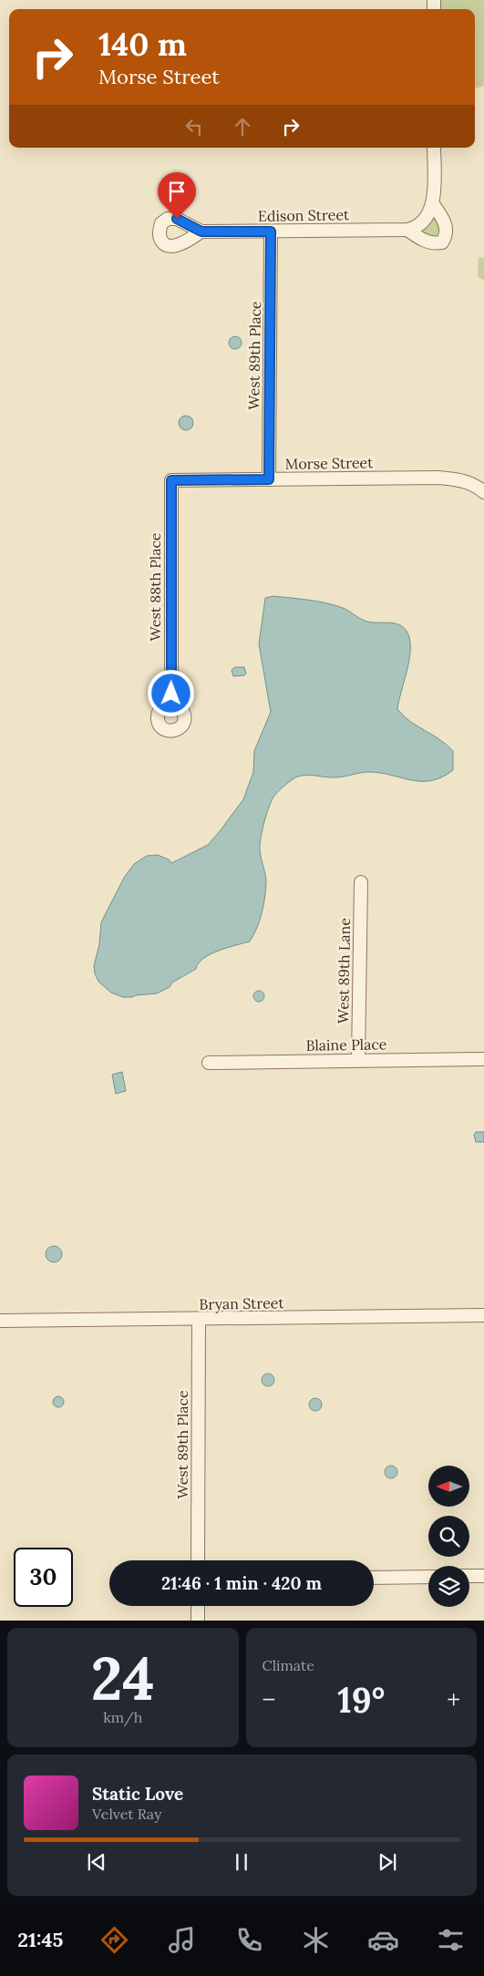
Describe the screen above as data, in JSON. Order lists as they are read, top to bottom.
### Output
{
  "streets": {
    "street": [
      "Edison Street",
      "West 89th Place",
      "Morse Street",
      "West 88th Place",
      "West 89th Lane",
      "Blaine Place",
      "Bryan Street"
    ]
  },
  "crossings": [
    ["Edison Street", "West 89th Place"],
    ["West 89th Place", "Morse Street"],
    ["West 89th Place", "Bryan Street"],
    ["Morse Street", "West 88th Place"],
    ["West 89th Lane", "Blaine Place"]
  ],
  "north": "left",
  "page": {
    "turn": ["140 m", "Morse Street"],
    "limit": "30",
    "trip": "21:46 · 1 min · 420 m",
    "tile": [
      ["24", "km/h"],
      "Climate"
    ],
    "heat": ["−", "19°", "+"],
    "song": ["Static Love", "Velvet Ray"],
    "tabs": "21:45"
  }
}
